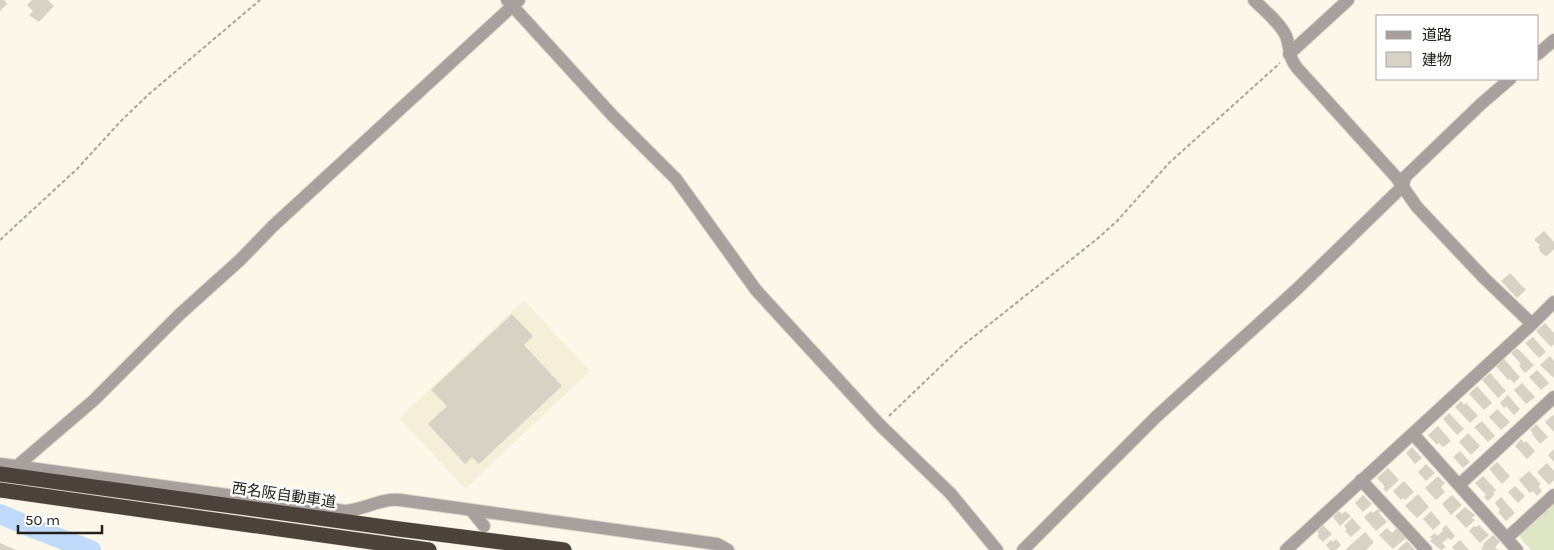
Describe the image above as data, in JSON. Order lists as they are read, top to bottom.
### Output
{
  "streets": {
    "highway": ["西名阪自動車道"]
  },
  "legend": ["道路", "建物"],
  "scale_bar": "50 m"
}
